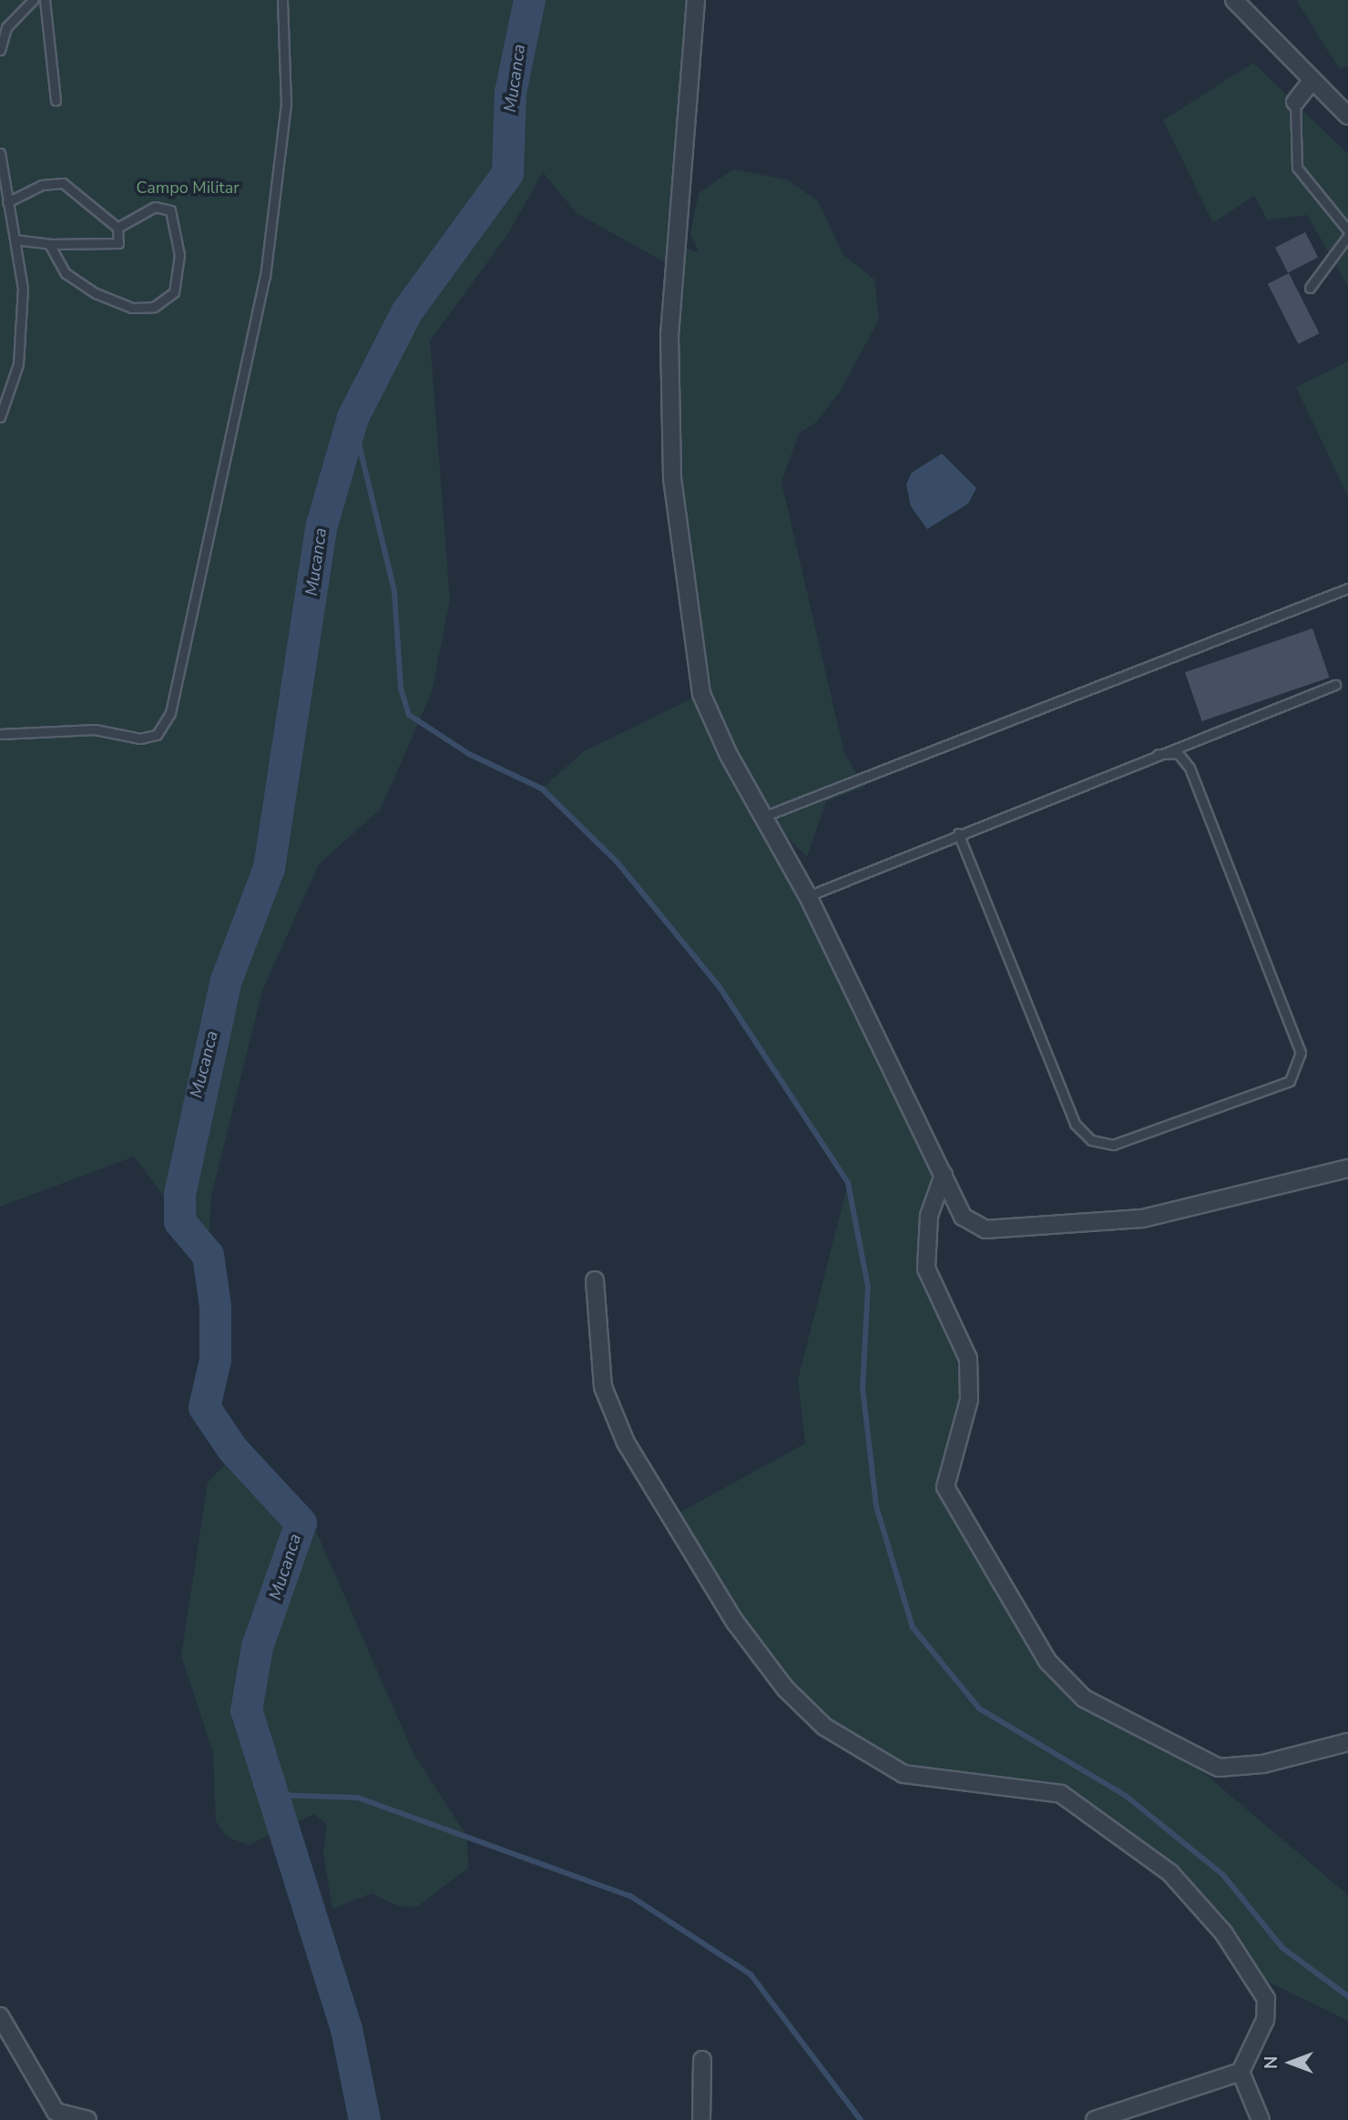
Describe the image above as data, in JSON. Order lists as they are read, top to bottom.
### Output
{
  "water": ["Mucanca"],
  "parks": ["Campo Militar"],
  "north": "left"
}
